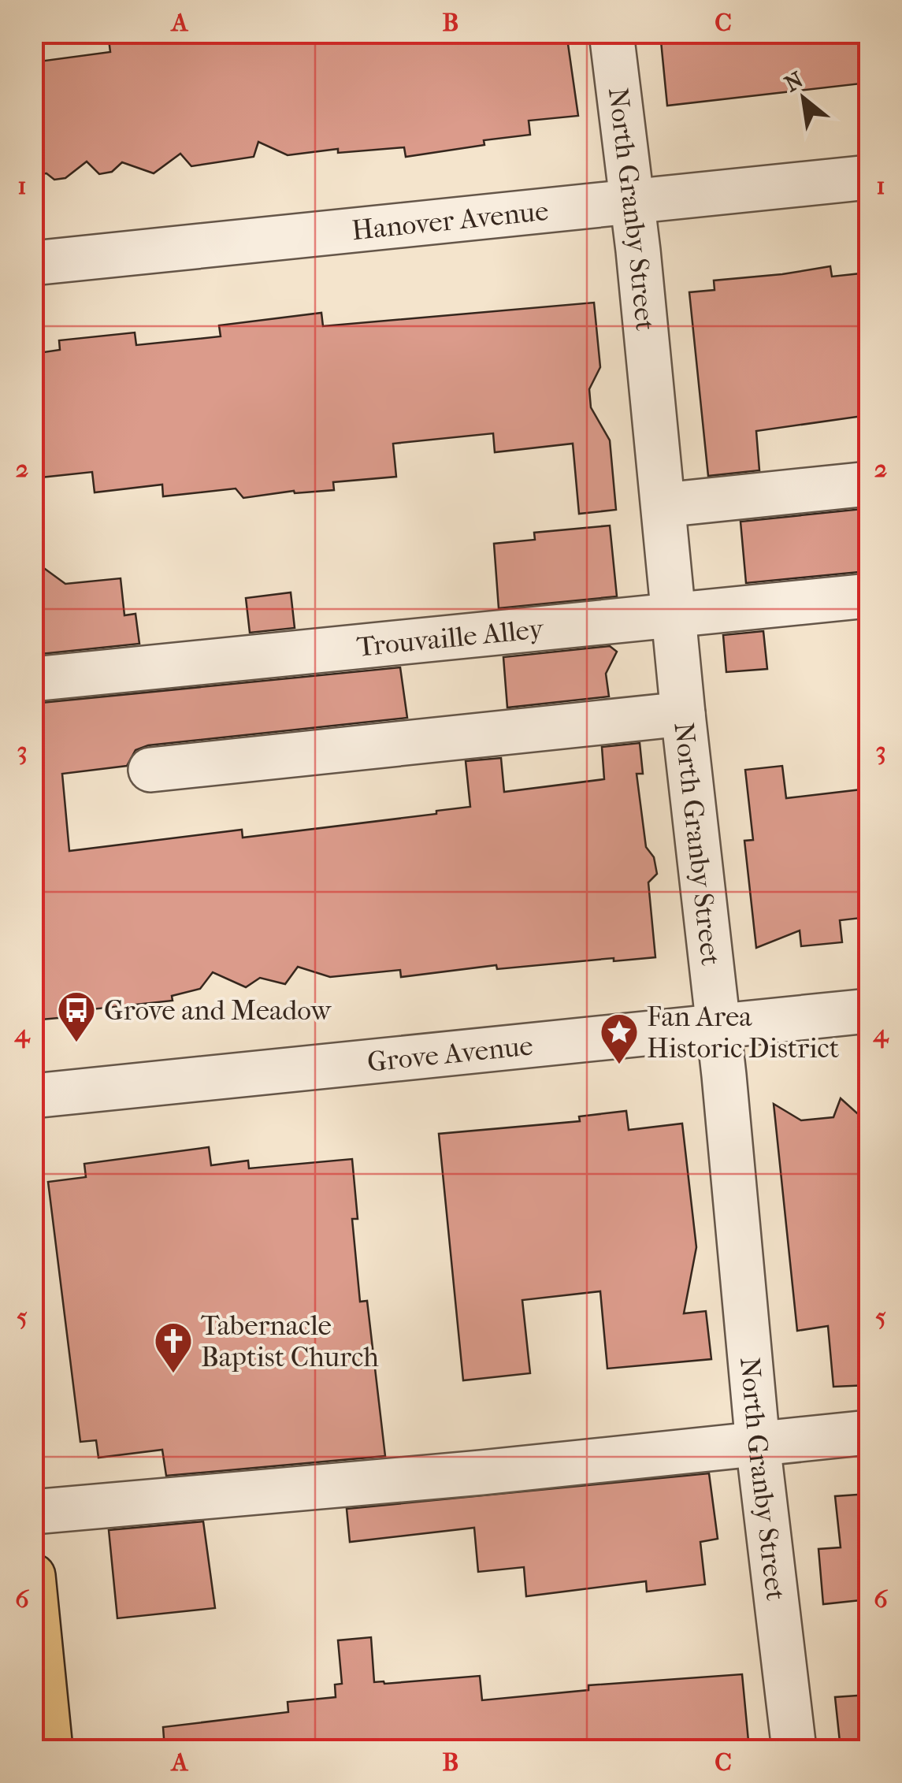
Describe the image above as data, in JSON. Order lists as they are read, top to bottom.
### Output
{
  "streets": {
    "street": [
      "North Granby Street",
      "Hanover Avenue",
      "Trouvaille Alley",
      "Grove Avenue"
    ]
  },
  "crossings": [
    ["North Granby Street", "Hanover Avenue"],
    ["North Granby Street", "Trouvaille Alley"],
    ["North Granby Street", "Grove Avenue"]
  ],
  "places": {
    "bus stop": ["Grove and Meadow"],
    "place": ["Fan Area Historic District"],
    "church": ["Tabernacle Baptist Church"]
  },
  "north": "top left",
  "grid": {
    "columns": ["A", "B", "C"],
    "rows": [
      "1",
      "2",
      "3",
      "4",
      "5",
      "6"
    ]
  }
}
